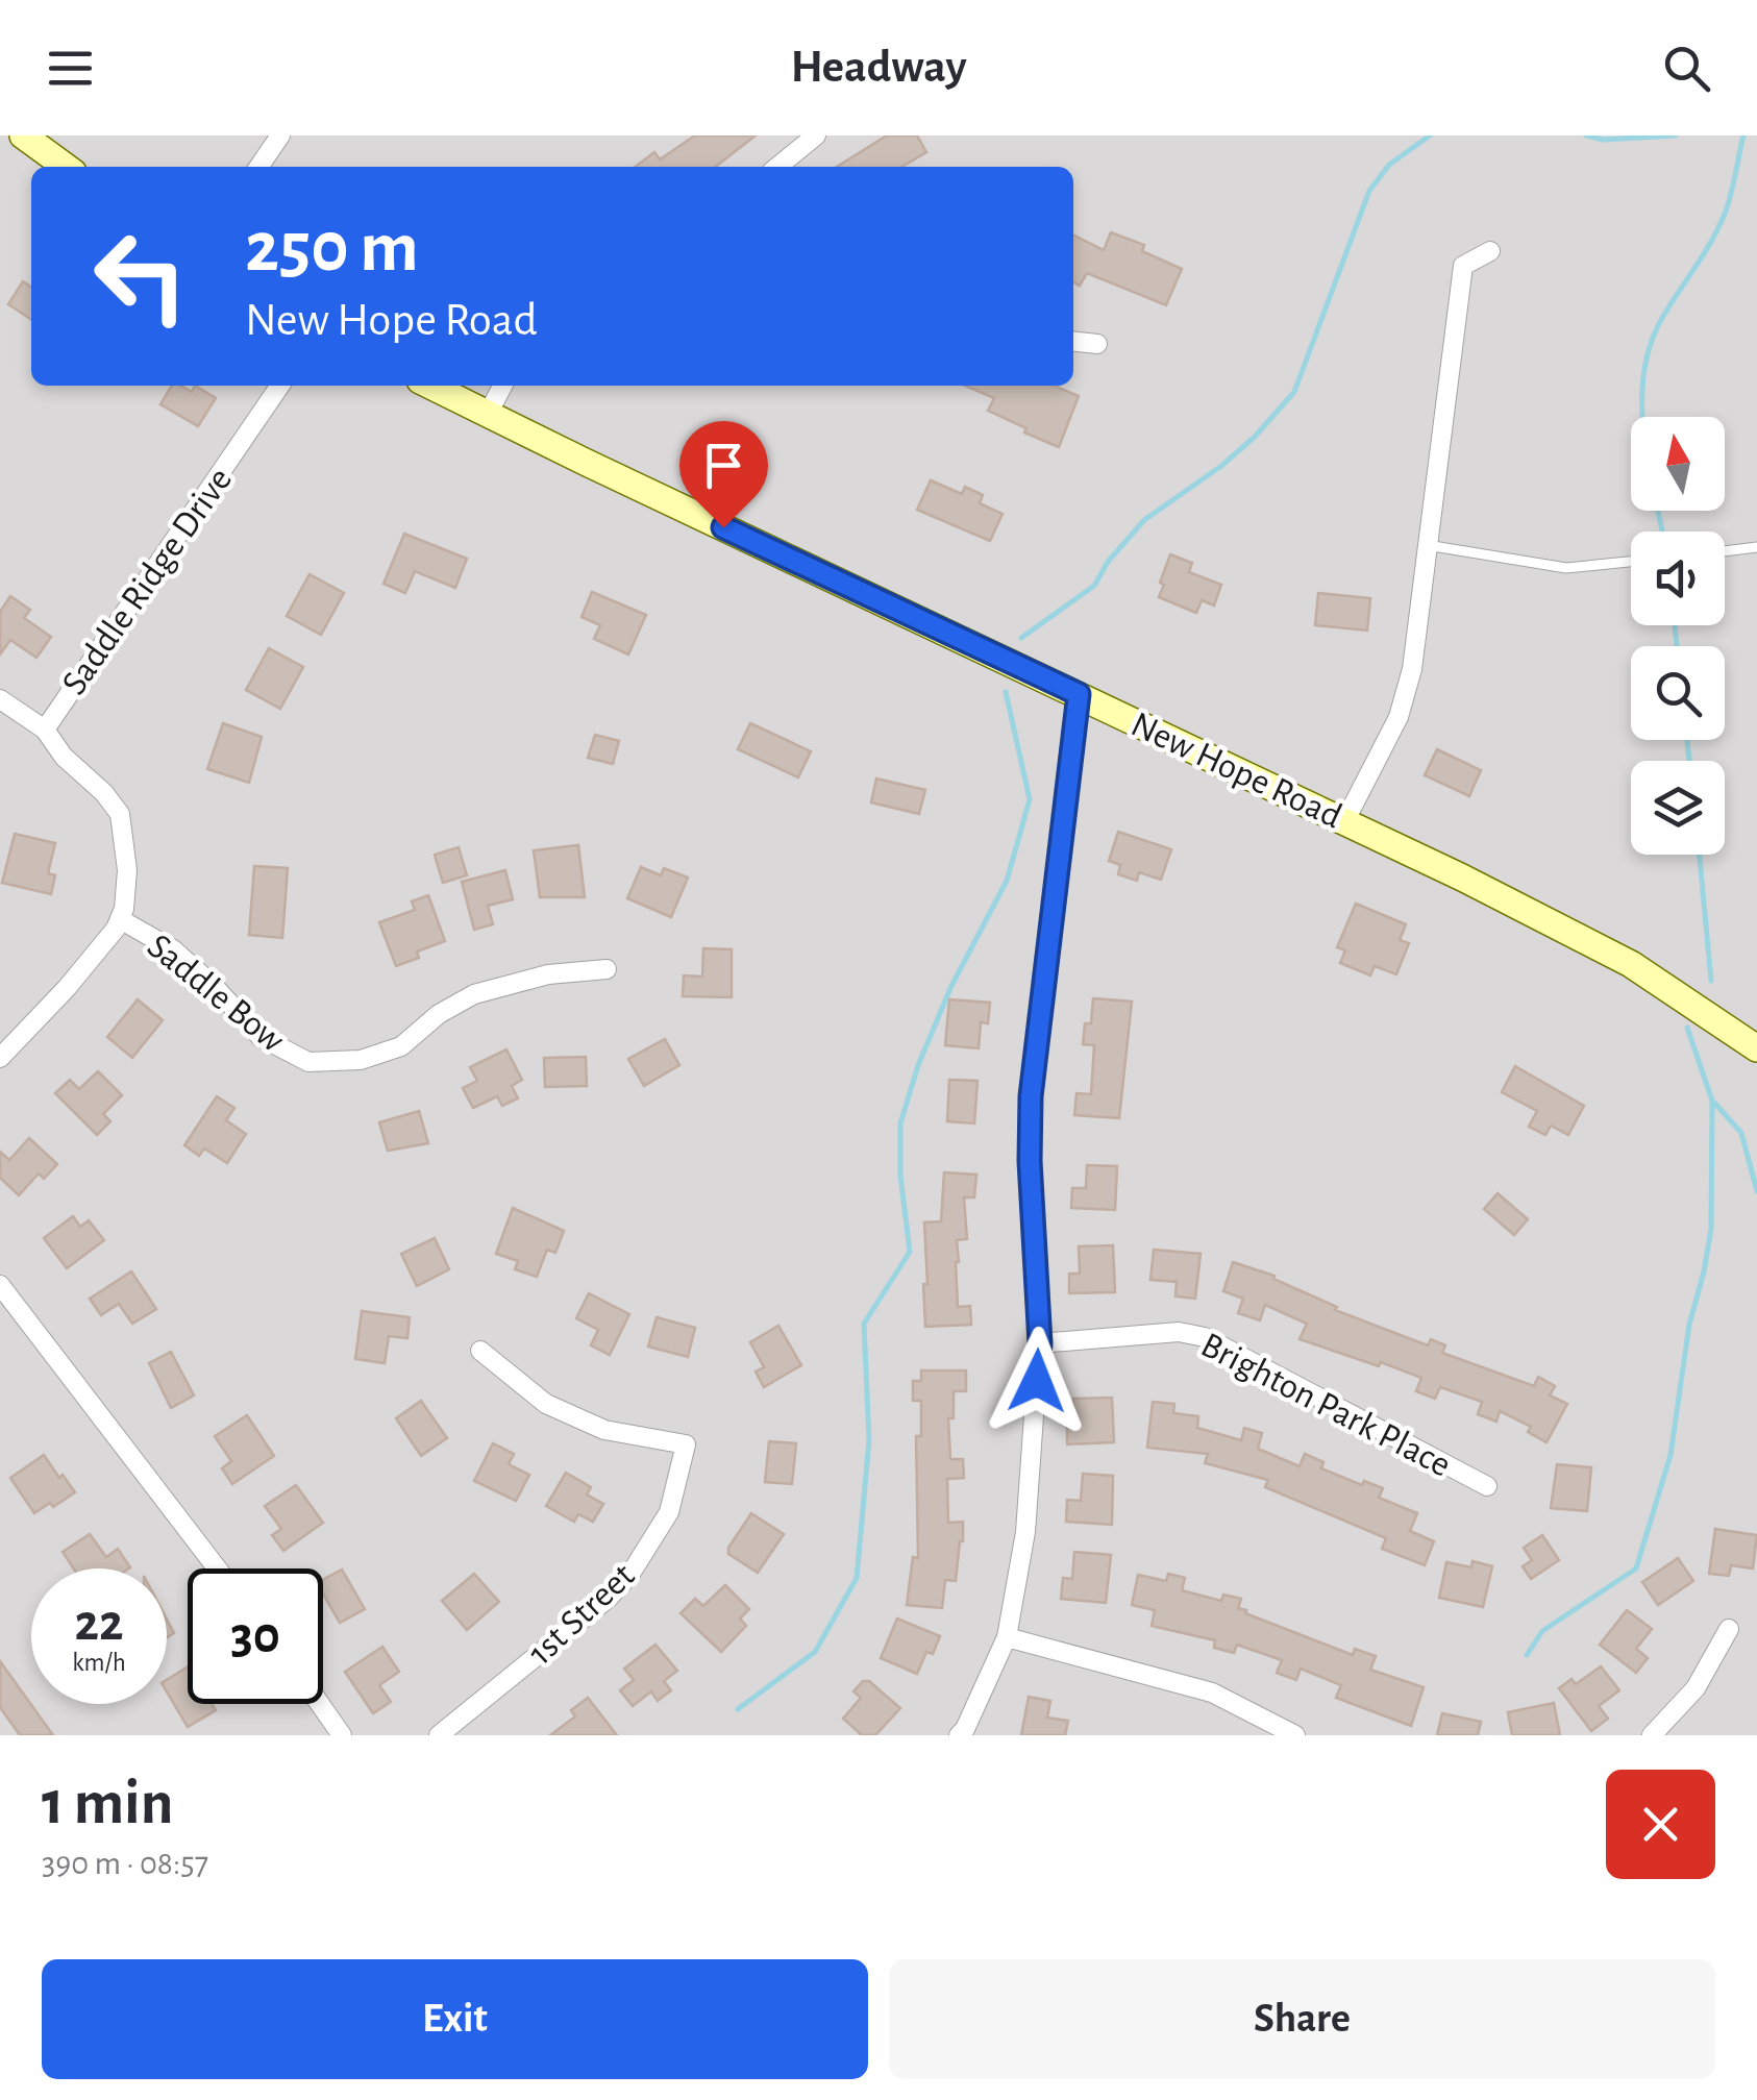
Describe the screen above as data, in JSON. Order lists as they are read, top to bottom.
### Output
{
  "streets": {
    "street": [
      "Saddle Ridge Drive",
      "New Hope Road",
      "Saddle Bow",
      "Brighton Park Place",
      "1st Street"
    ]
  },
  "crossings": [
    ["Saddle Ridge Drive", "Saddle Bow"]
  ],
  "north": "top",
  "page": {
    "header": "Headway",
    "turn": ["250 m", "New Hope Road"],
    "speed": "22 km/h",
    "limit": "30",
    "heading": ["1 min", "390 m · 08:57"],
    "buttons": ["Exit", "Share"]
  }
}
